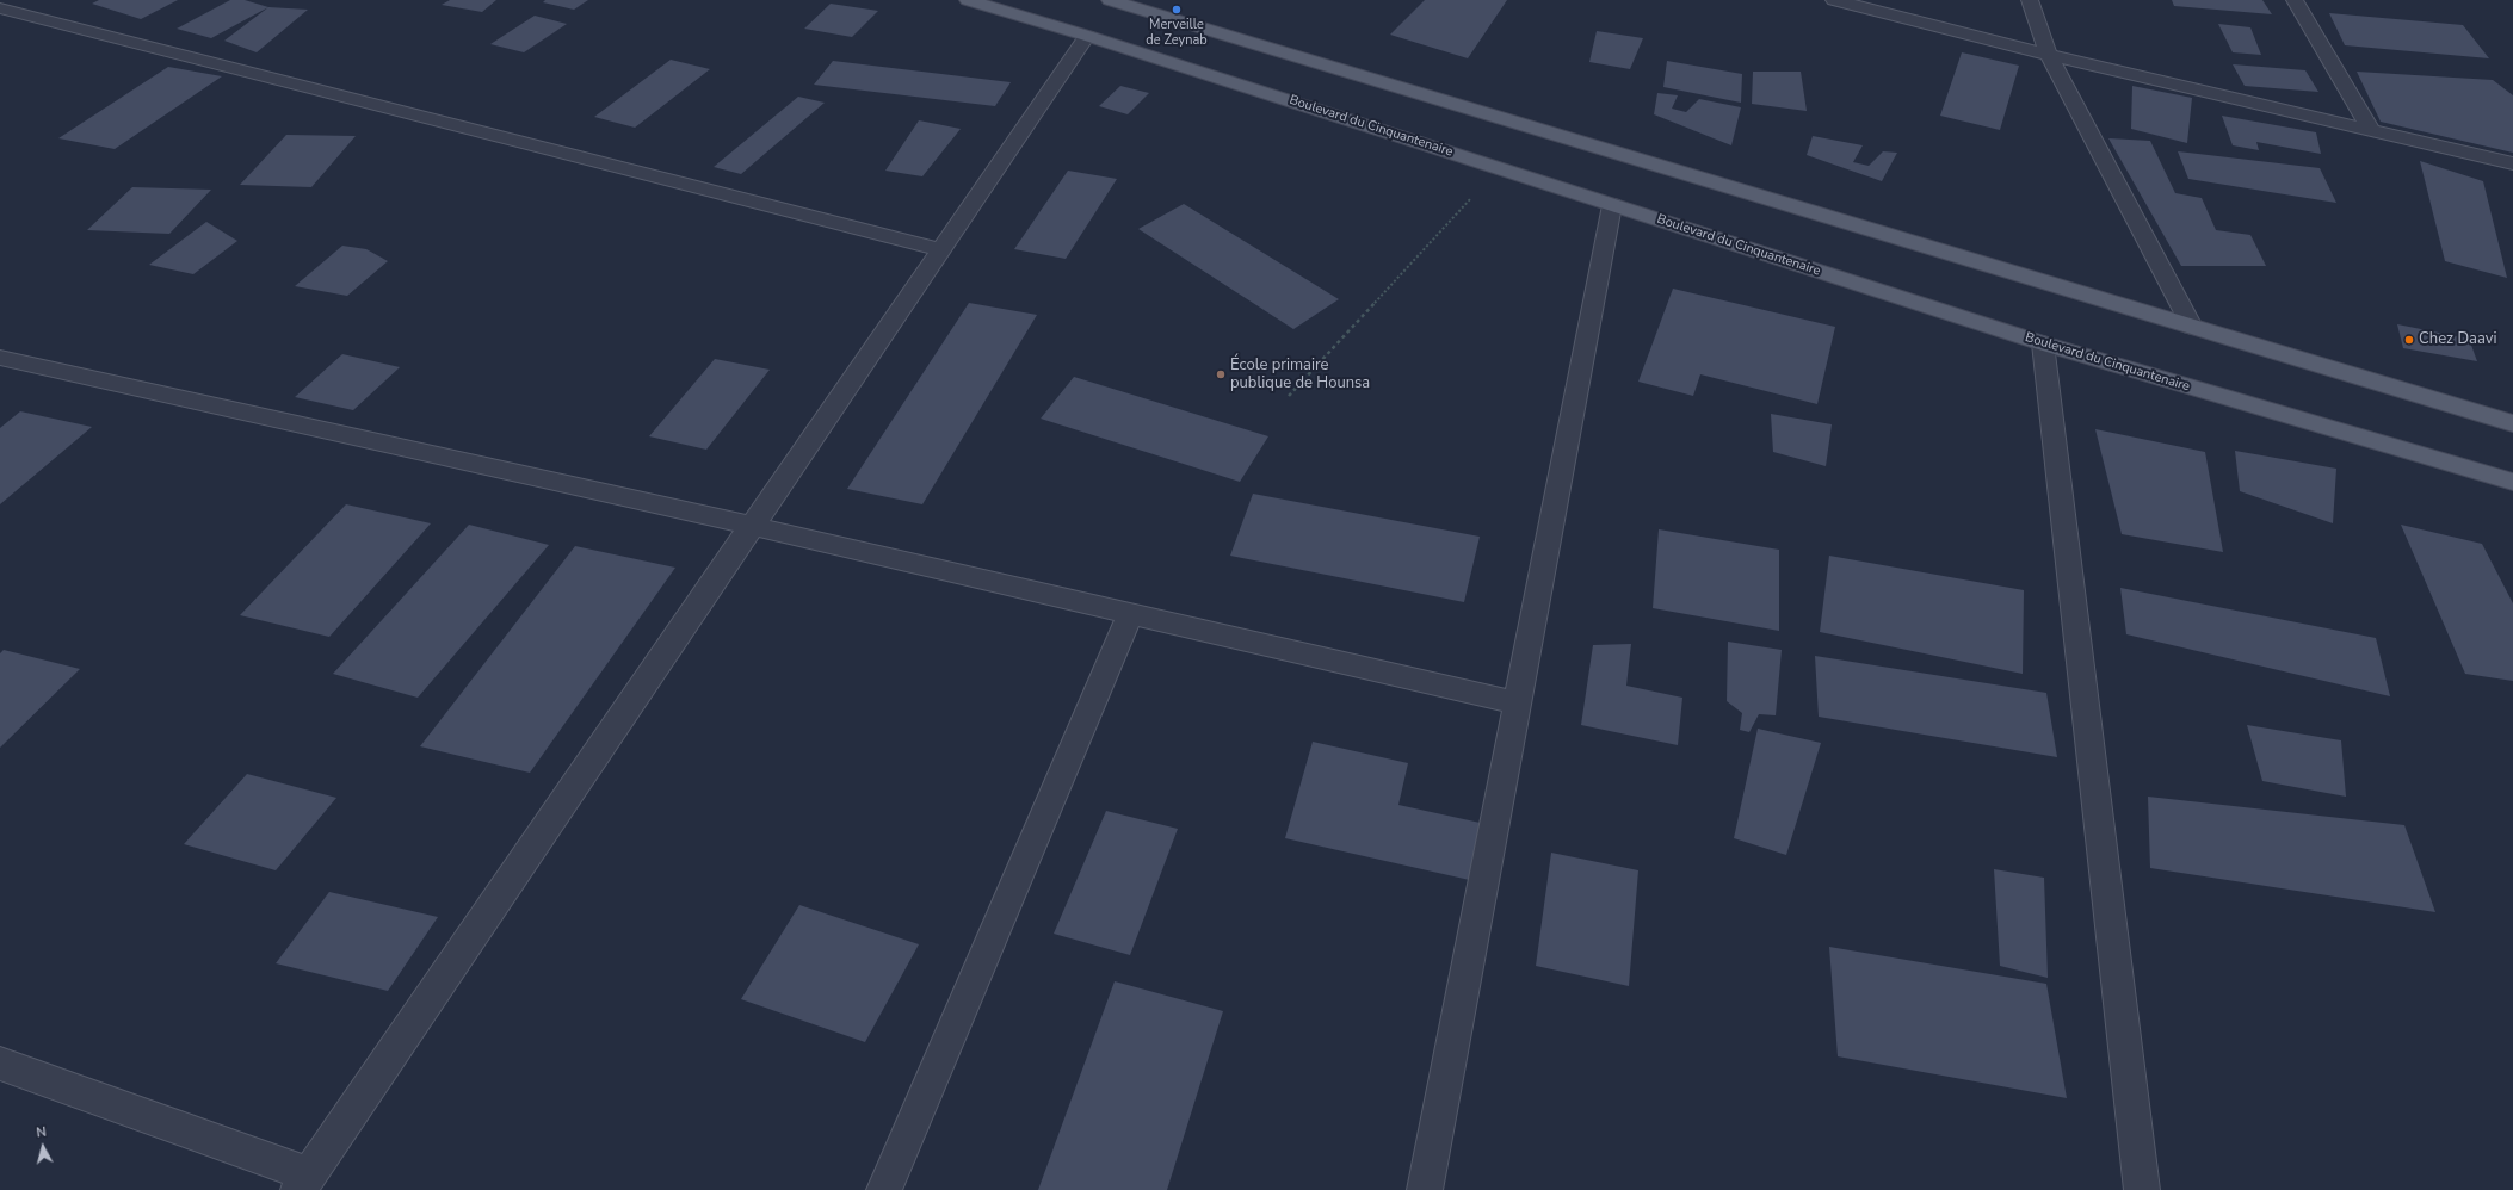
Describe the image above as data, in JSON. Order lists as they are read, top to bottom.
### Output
{
  "streets": {
    "main road": ["Boulevard du Cinquantenaire"]
  },
  "places": ["Merveille de Zeynab", "Chez Daavi", "École primaire publique de Hounsa"],
  "north": "top"
}
